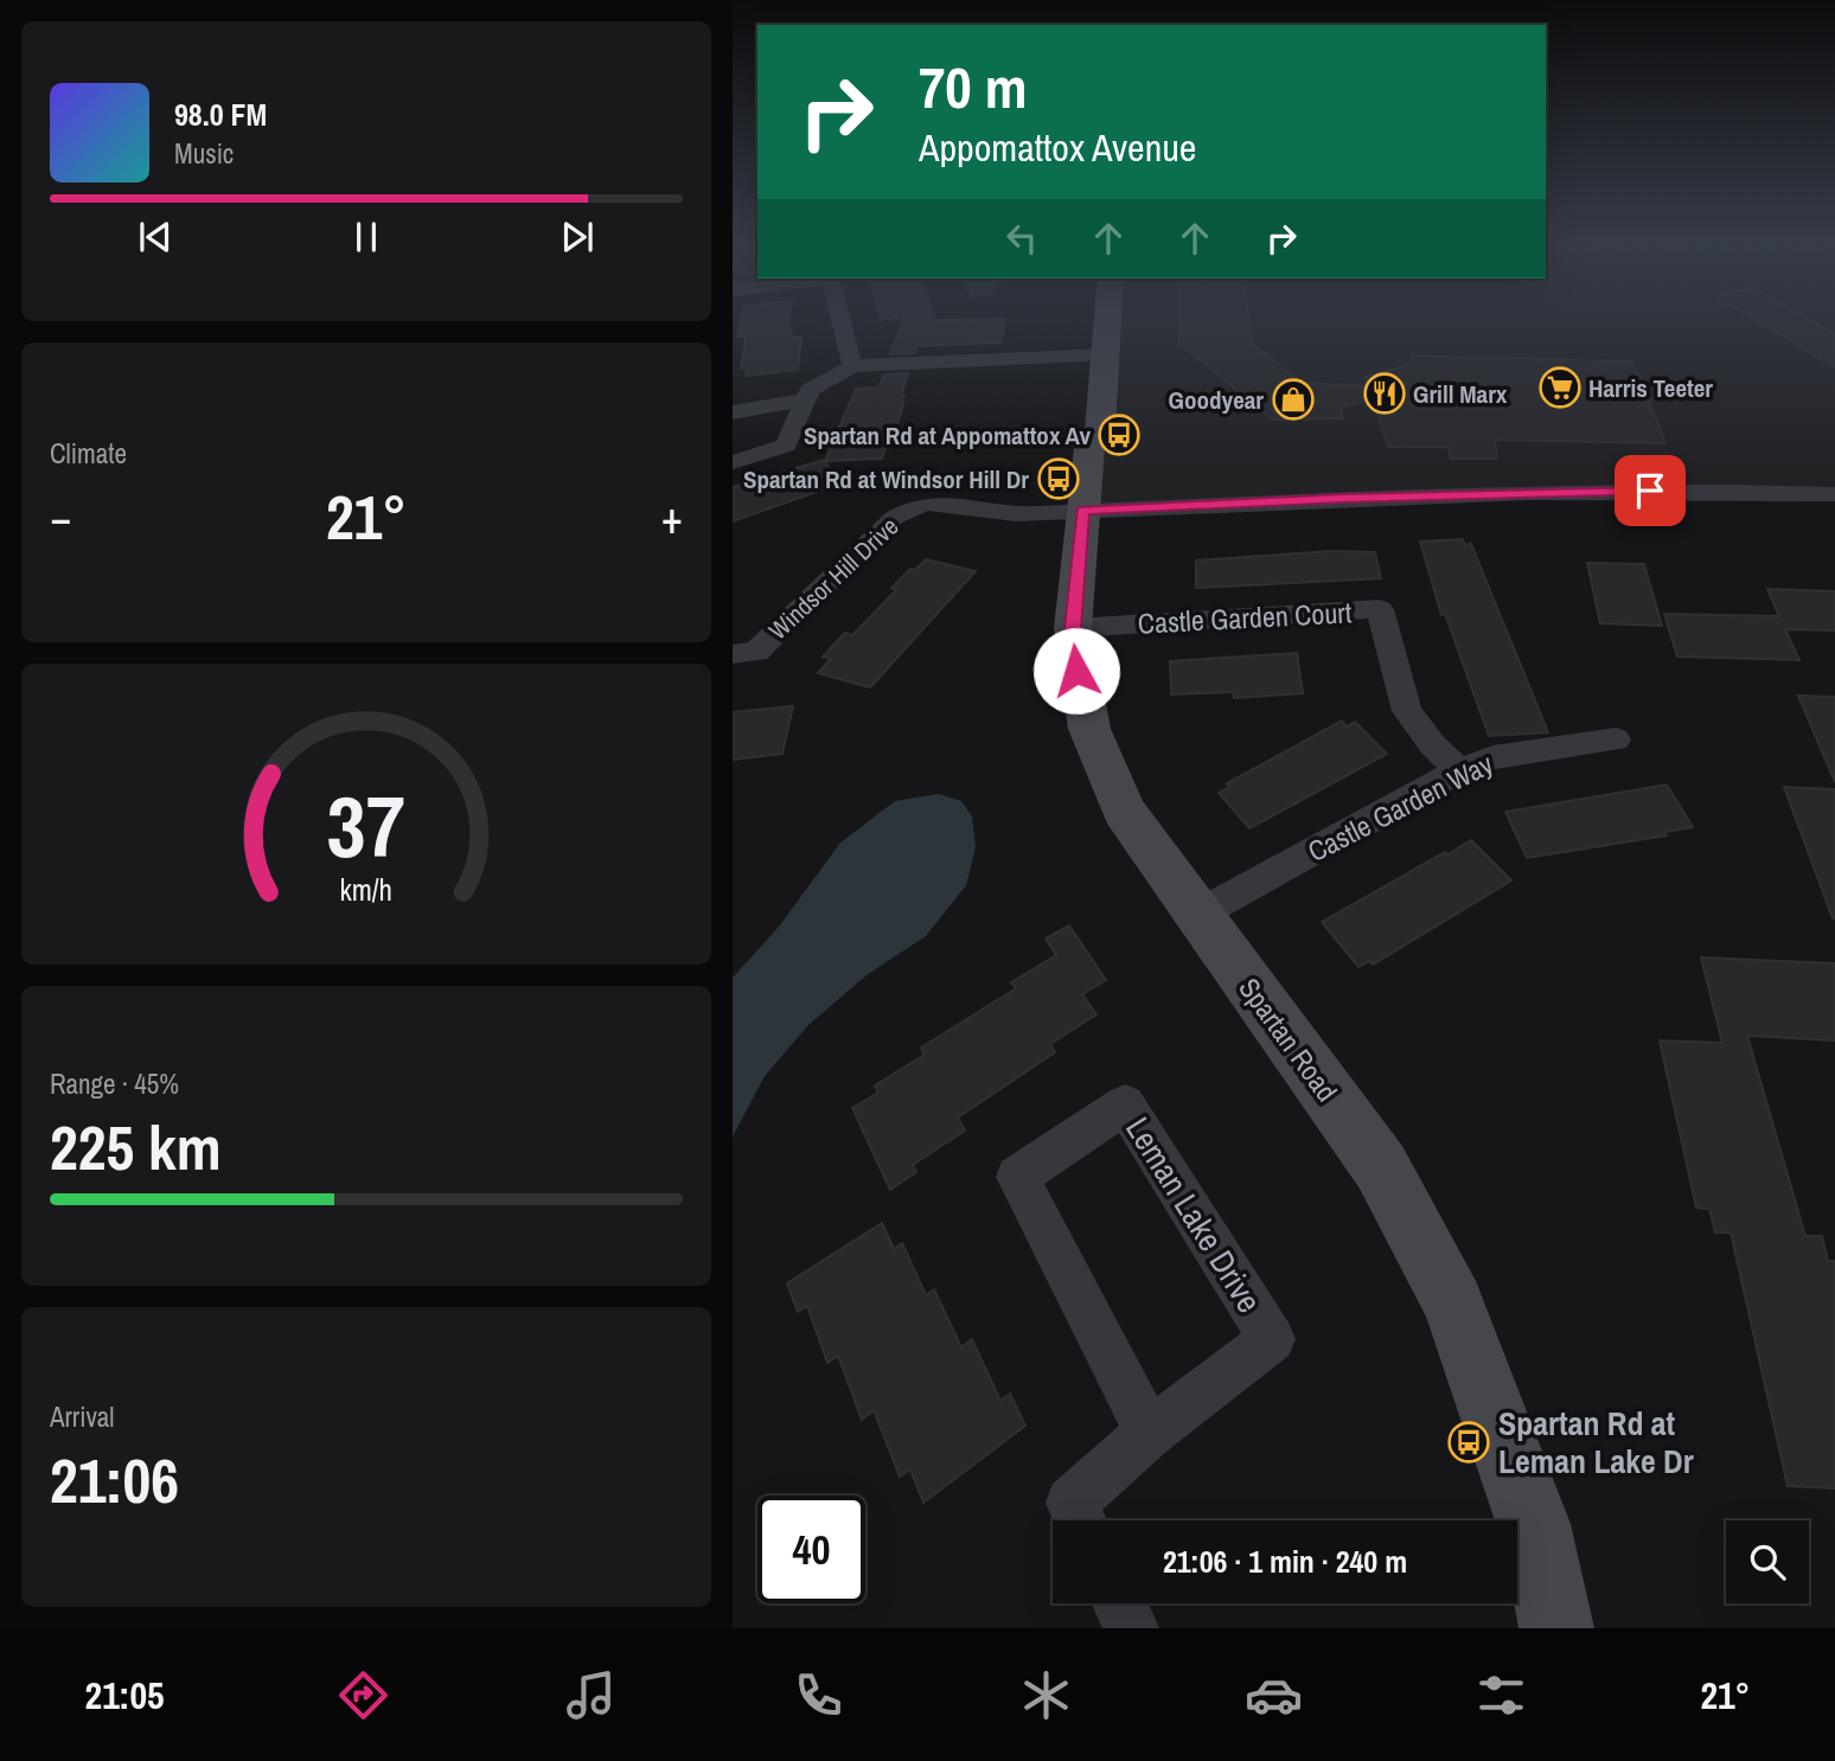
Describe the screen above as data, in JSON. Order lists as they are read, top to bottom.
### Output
{
  "streets": {
    "street": [
      "Windsor Hill Drive",
      "Castle Garden Court",
      "Castle Garden Way",
      "Spartan Road",
      "Leman Lake Drive"
    ]
  },
  "crossings": [
    ["Windsor Hill Drive", "Spartan Road"],
    ["Castle Garden Court", "Castle Garden Way"],
    ["Castle Garden Court", "Spartan Road"],
    ["Castle Garden Way", "Spartan Road"]
  ],
  "places": {
    "supermarket": ["Harris Teeter"],
    "restaurant": ["Grill Marx"],
    "shop": ["Goodyear"],
    "bus stop": ["Spartan Rd at Appomattox Av", "Spartan Rd at Windsor Hill Dr", "Spartan Rd at Leman Lake Dr"]
  },
  "page": {
    "turn": ["70 m", "Appomattox Avenue"],
    "song": ["98.0 FM", "Music"],
    "tile": [
      "Climate",
      ["Range · 45%", "225 km"],
      ["Arrival", "21:06"]
    ],
    "heat": ["−", "21°", "+"],
    "limit": "40",
    "trip": "21:06 · 1 min · 240 m",
    "tabs": ["21:05", "21°"],
    "gauge": ["37", "km/h"]
  }
}
